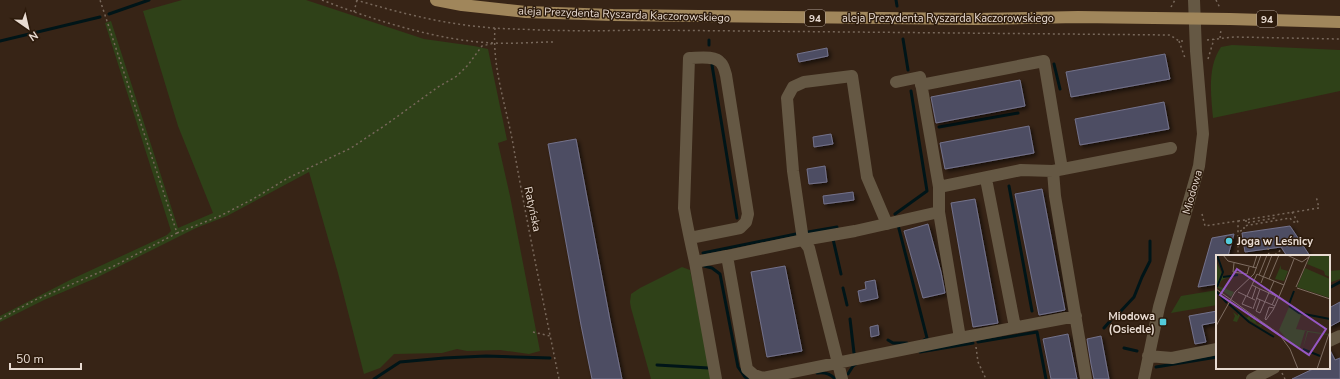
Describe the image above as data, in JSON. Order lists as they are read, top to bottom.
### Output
{
  "streets": {
    "main road": ["aleja Prezydenta Ryszarda Kaczorowskiego", "94"],
    "street": ["Miodowa"],
    "path": ["Ratyńska"]
  },
  "crossings": [
    ["aleja Prezydenta Ryszarda Kaczorowskiego", "Miodowa"]
  ],
  "places": {
    "other": ["Joga w Leśnicy"],
    "transit": ["Miodowa (Osiedle)"]
  },
  "scale_bar": "50 m",
  "north": "bottom right"
}
